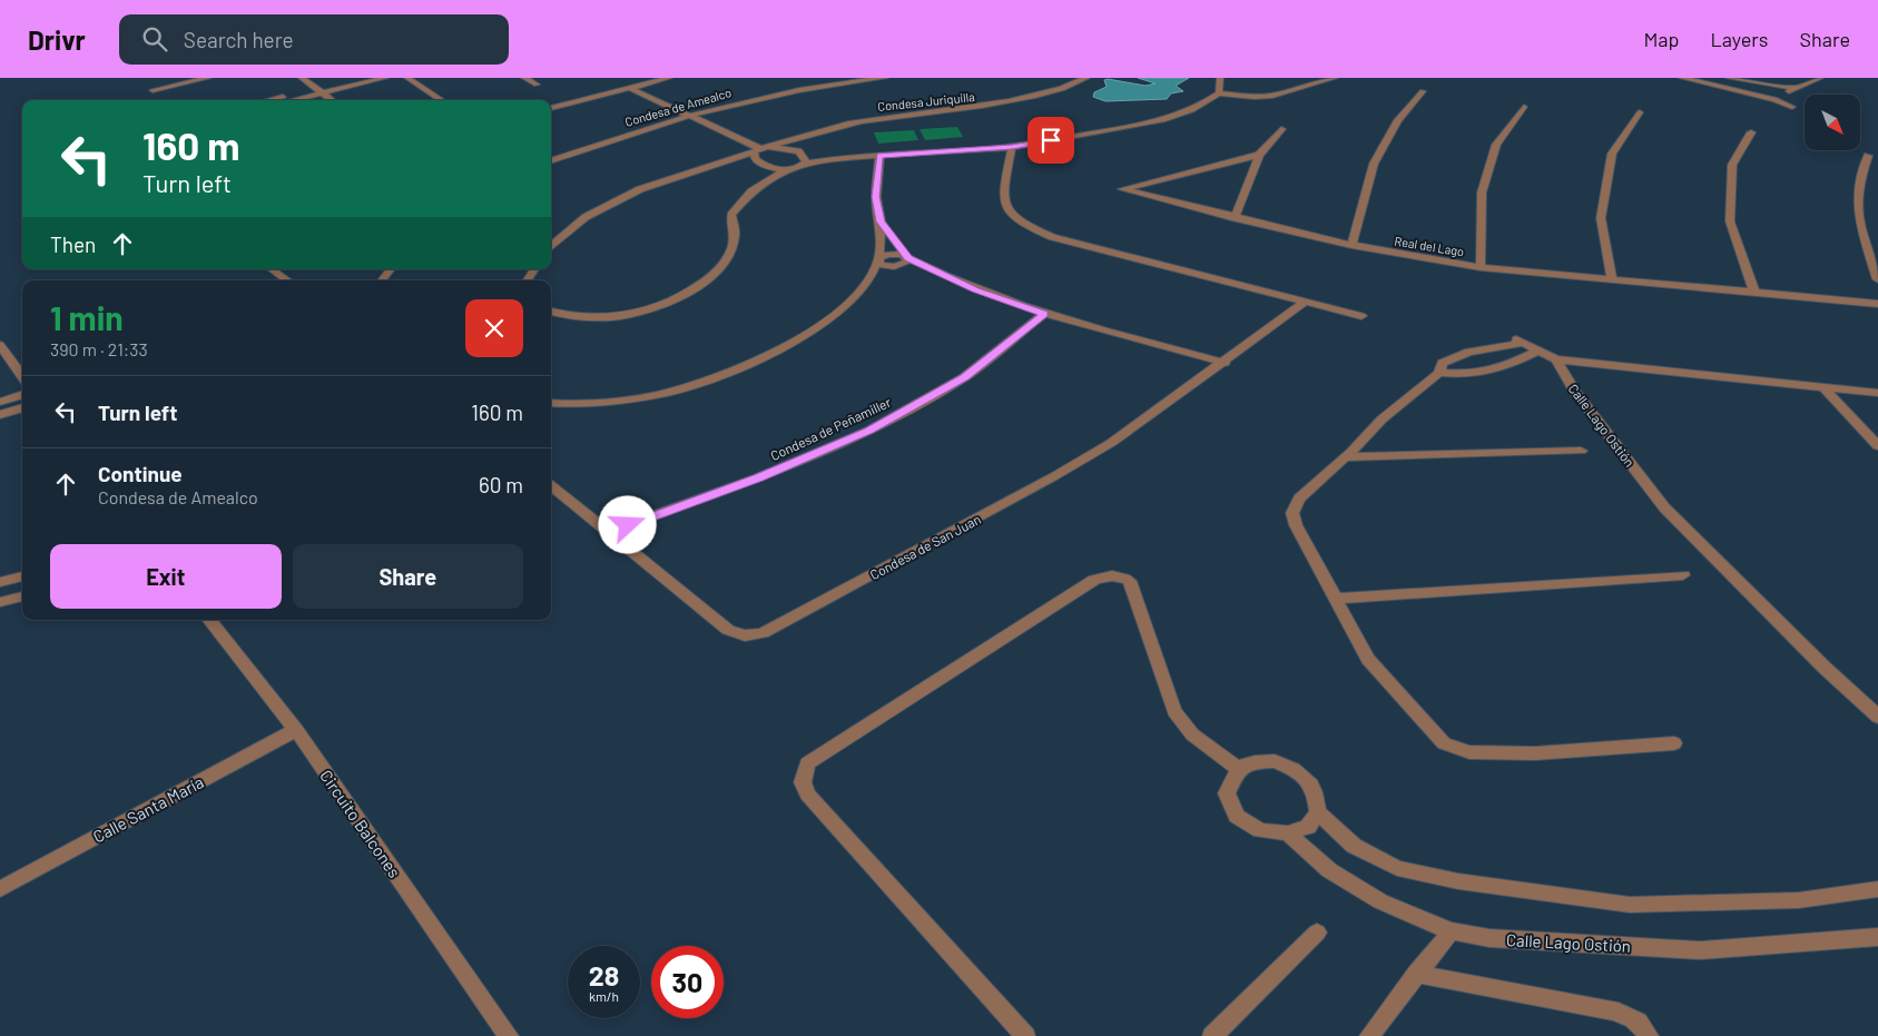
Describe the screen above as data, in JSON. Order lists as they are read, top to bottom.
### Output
{
  "streets": {
    "street": [
      "Condesa Juriquilla",
      "Condesa de Amealco",
      "Real del Lago",
      "Calle Lago Ostión",
      "Condesa de Peñamiller",
      "Condesa de San Juan",
      "Calle Santa María",
      "Circuito Balcones"
    ]
  },
  "crossings": [
    ["Condesa de Peñamiller", "Condesa de San Juan"],
    ["Calle Santa María", "Circuito Balcones"]
  ],
  "north": "bottom right",
  "page": {
    "header": "Drivr",
    "search": "Search here",
    "nav": ["Map", "Layers", "Share"],
    "turn": ["160 m", "Turn left"],
    "then": "Then",
    "heading": ["1 min", "390 m · 21:33"],
    "list": [
      {
        "name": "Turn left",
        "value": "160 m"
      },
      {
        "name": "Continue",
        "note": "Condesa de Amealco",
        "value": "60 m"
      }
    ],
    "buttons": ["Exit", "Share"],
    "speed": "28 km/h",
    "limit": "30"
  }
}
